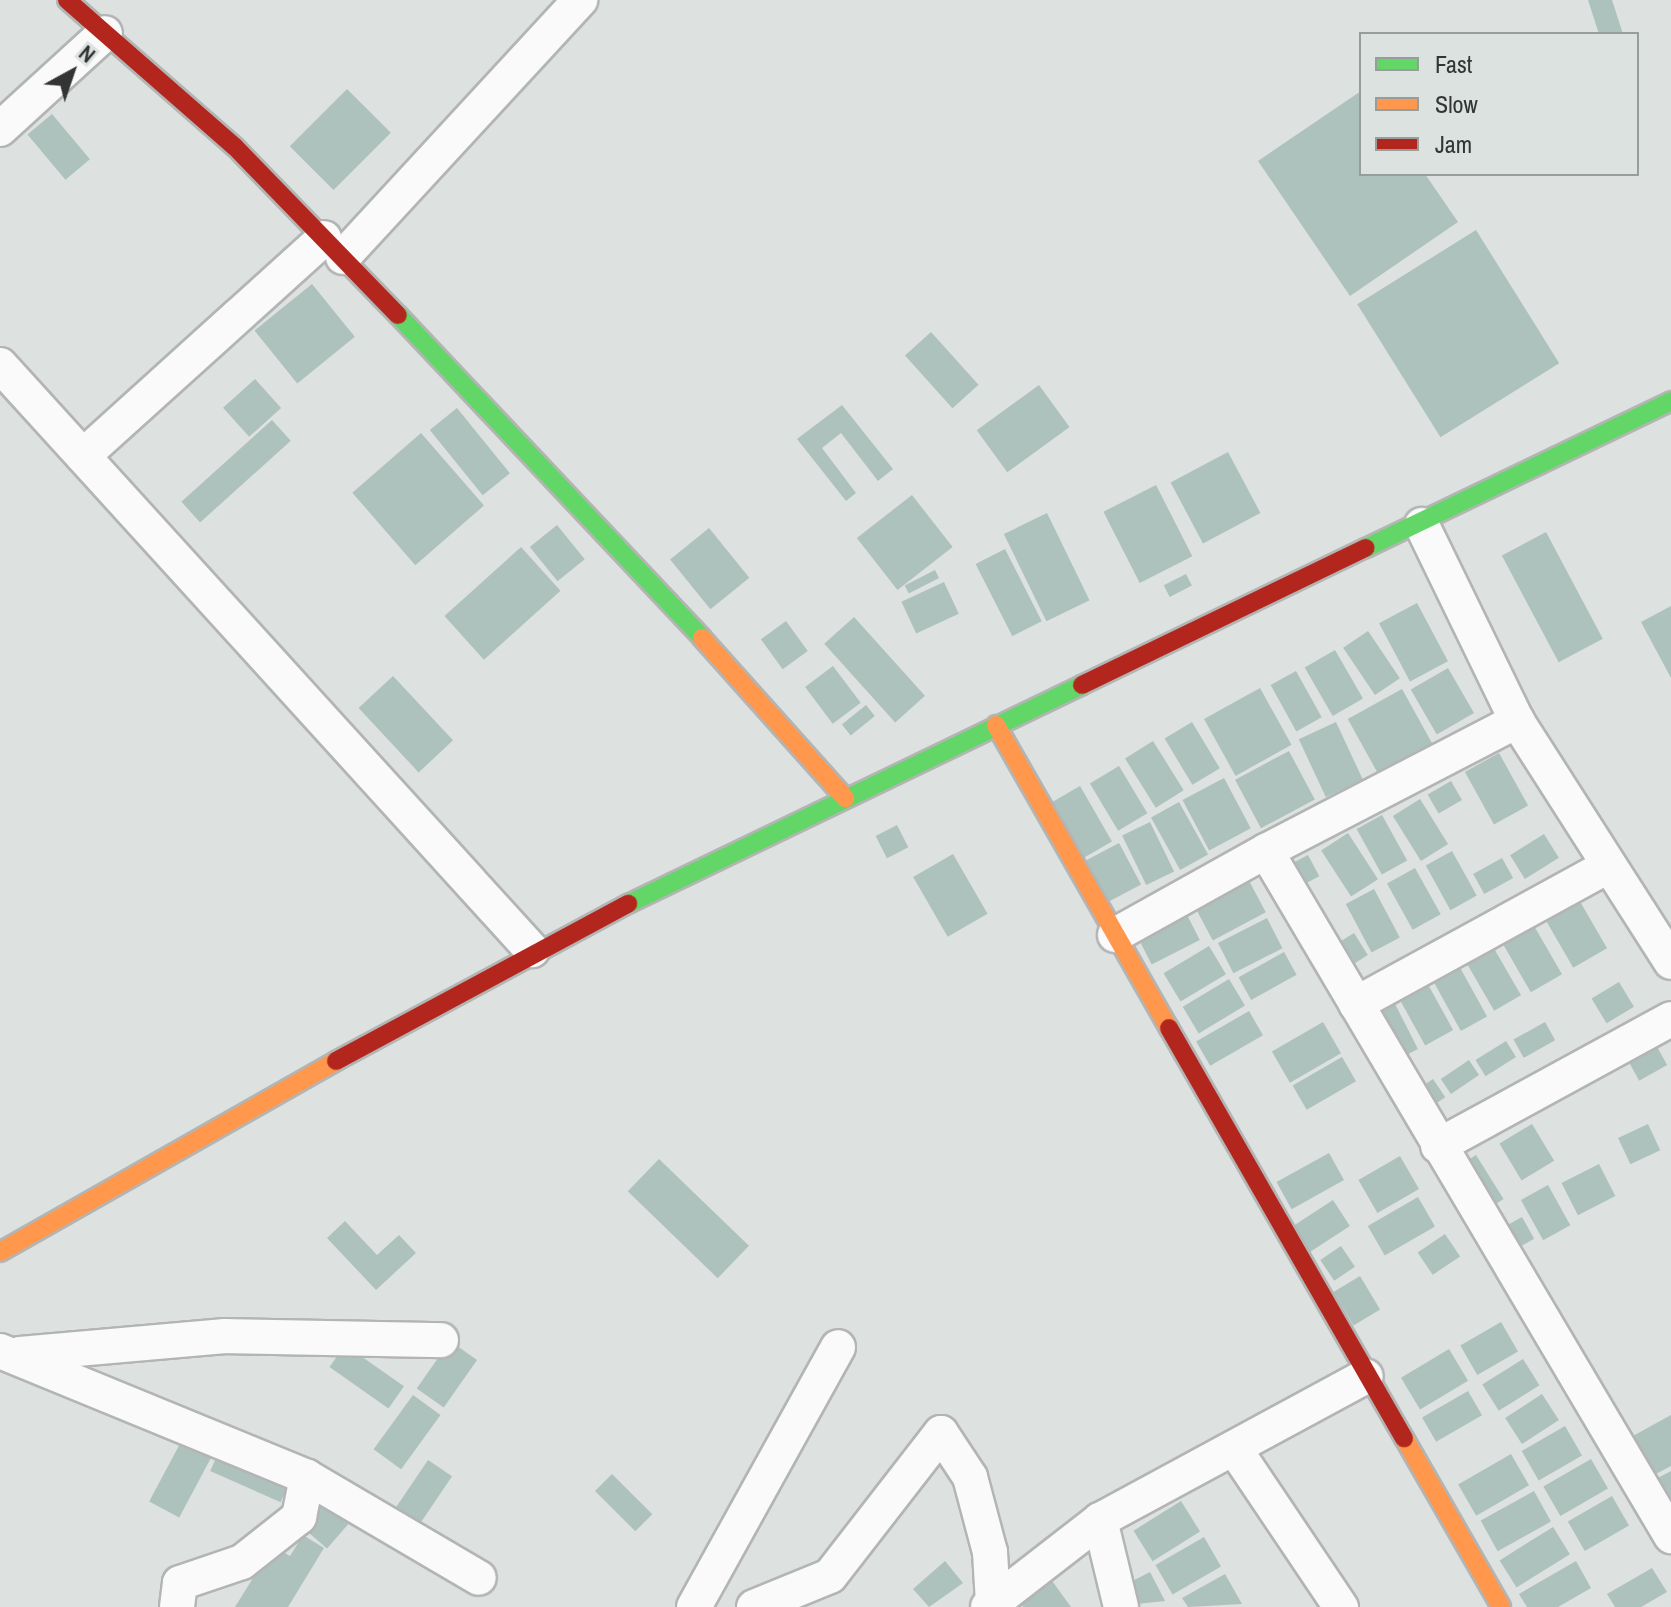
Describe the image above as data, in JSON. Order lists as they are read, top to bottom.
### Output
{
  "legend": ["Fast", "Slow", "Jam"],
  "north": "top right"
}
